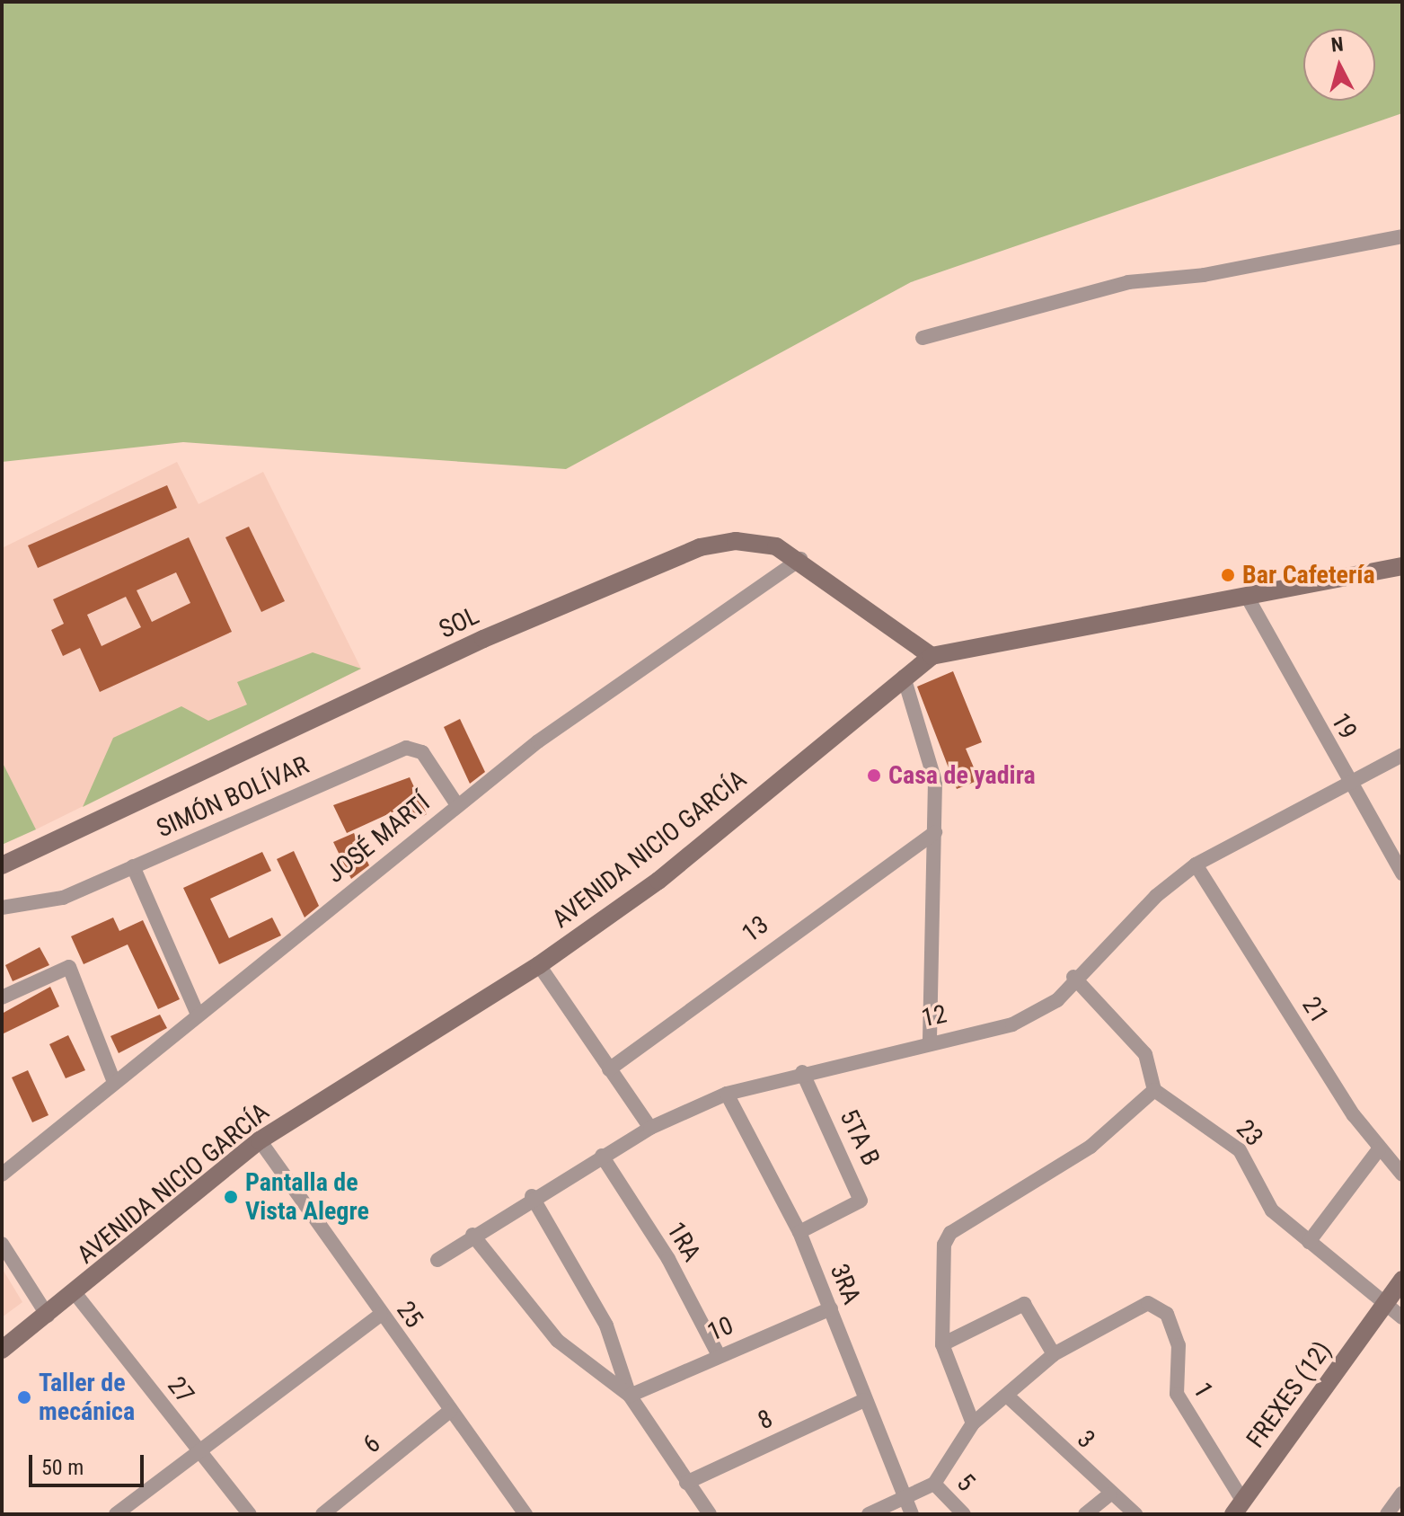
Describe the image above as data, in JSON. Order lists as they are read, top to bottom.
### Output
{
  "streets": {
    "street": [
      "SOL",
      "19",
      "SIMÓN BOLÍVAR",
      "JOSÉ MARTÍ",
      "AVENIDA NICIO GARCÍA",
      "13",
      "21",
      "12",
      "23",
      "5TA B",
      "1RA",
      "3RA",
      "25",
      "10",
      "27",
      "1",
      "FREXES (12)",
      "8",
      "3",
      "6",
      "5"
    ]
  },
  "crossings": [
    ["SOL", "JOSÉ MARTÍ"],
    ["SOL", "AVENIDA NICIO GARCÍA"],
    ["19", "AVENIDA NICIO GARCÍA"],
    ["19", "12"],
    ["SIMÓN BOLÍVAR", "JOSÉ MARTÍ"],
    ["AVENIDA NICIO GARCÍA", "25"],
    ["AVENIDA NICIO GARCÍA", "27"],
    ["21", "12"],
    ["12", "5TA B"],
    ["12", "1RA"],
    ["12", "3RA"],
    ["23", "FREXES (12)"],
    ["5TA B", "3RA"],
    ["1RA", "10"],
    ["3RA", "10"],
    ["3RA", "8"],
    ["25", "6"],
    ["1", "FREXES (12)"]
  ],
  "places": [
    "Bar Cafetería",
    "Casa de yadira",
    "Pantalla de Vista Alegre",
    "Taller de mecánica"
  ],
  "scale_bar": "50 m",
  "north": "top"
}
